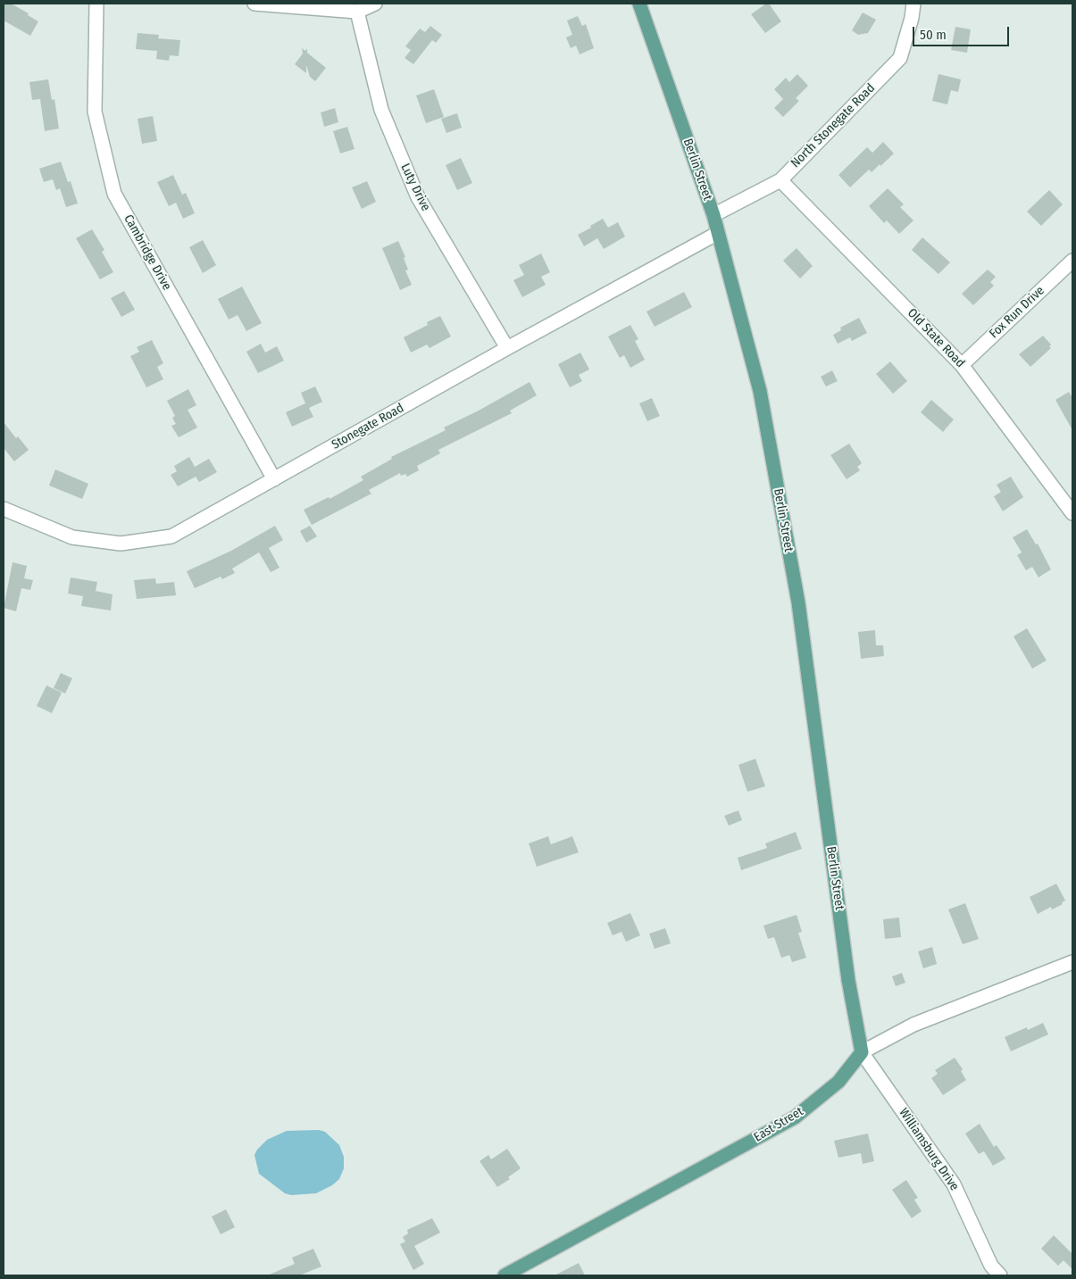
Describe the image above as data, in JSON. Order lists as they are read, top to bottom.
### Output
{
  "streets": {
    "main road": ["Berlin Street", "East Street"],
    "street": [
      "North Stonegate Road",
      "Luty Drive",
      "Cambridge Drive",
      "Fox Run Drive",
      "Old State Road",
      "Stonegate Road",
      "Williamsburg Drive"
    ]
  },
  "crossings": [
    ["North Stonegate Road", "Berlin Street"],
    ["North Stonegate Road", "Old State Road"],
    ["Berlin Street", "Stonegate Road"],
    ["Berlin Street", "East Street"],
    ["Berlin Street", "Williamsburg Drive"],
    ["Luty Drive", "Stonegate Road"],
    ["Cambridge Drive", "Stonegate Road"],
    ["Fox Run Drive", "Old State Road"],
    ["East Street", "Williamsburg Drive"]
  ],
  "scale_bar": "50 m"
}
